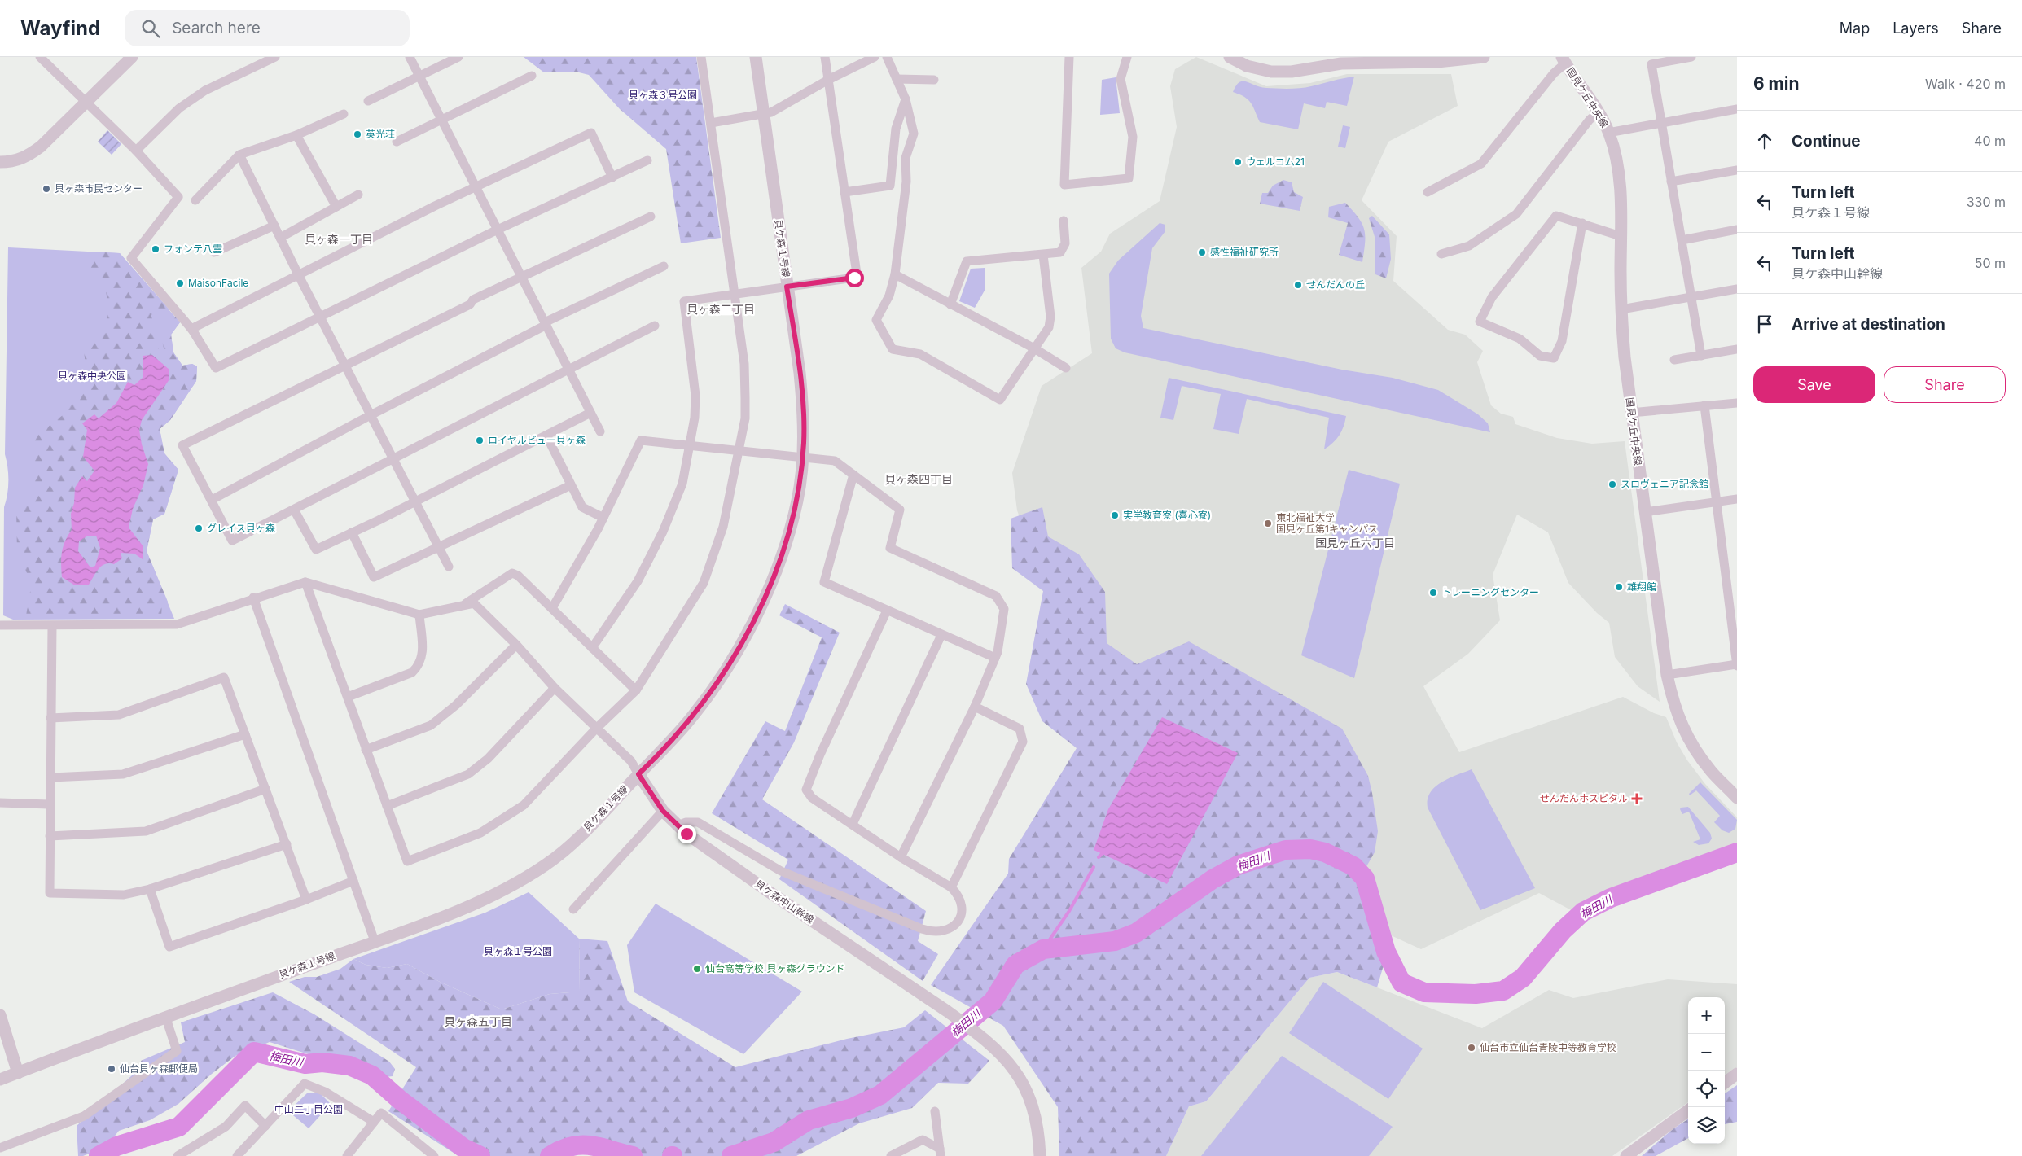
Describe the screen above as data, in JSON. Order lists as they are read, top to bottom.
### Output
{
  "streets": {
    "street": ["国見ケ丘中央線", "貝ケ森１号線", "貝ケ森中山幹線"]
  },
  "crossings": [
    ["貝ケ森１号線", "貝ケ森中山幹線"]
  ],
  "districts": [
    "貝ヶ森一丁目",
    "貝ヶ森三丁目",
    "貝ヶ森四丁目",
    "国見ヶ丘六丁目",
    "貝ヶ森五丁目"
  ],
  "water": ["梅田川"],
  "parks": [
    "貝ヶ森３号公園",
    "貝ヶ森中央公園",
    "貝ヶ森１号公園",
    "中山二丁目公園"
  ],
  "places": {
    "other": [
      "英光荘",
      "ウェルコム21",
      "貝ヶ森市民センター",
      "フォンテ八雲",
      "感性福祉研究所",
      "MaisonFacile",
      "せんだんの丘",
      "ロイヤルビュー貝ヶ森",
      "スロヴェニア記念館",
      "実学教育寮 (喜心寮)",
      "東北福祉大学 国見ヶ丘第1キャンパス",
      "グレイス貝ヶ森",
      "雄翔館",
      "トレーニングセンター",
      "仙台高等学校 貝ヶ森グラウンド",
      "仙台市立仙台青陵中等教育学校",
      "仙台貝ヶ森郵便局"
    ],
    "health": ["せんだんホスピタル"]
  },
  "page": {
    "header": "Wayfind",
    "search": "Search here",
    "nav": ["Map", "Layers", "Share"],
    "heading": ["6 min", "Walk · 420 m"],
    "list": [
      ["Continue", "40 m"],
      ["Turn left", "貝ケ森１号線", "330 m"],
      ["Turn left", "貝ケ森中山幹線", "50 m"],
      "Arrive at destination"
    ],
    "buttons": ["Save", "Share"],
    "map_buttons": ["+", "−"]
  }
}
